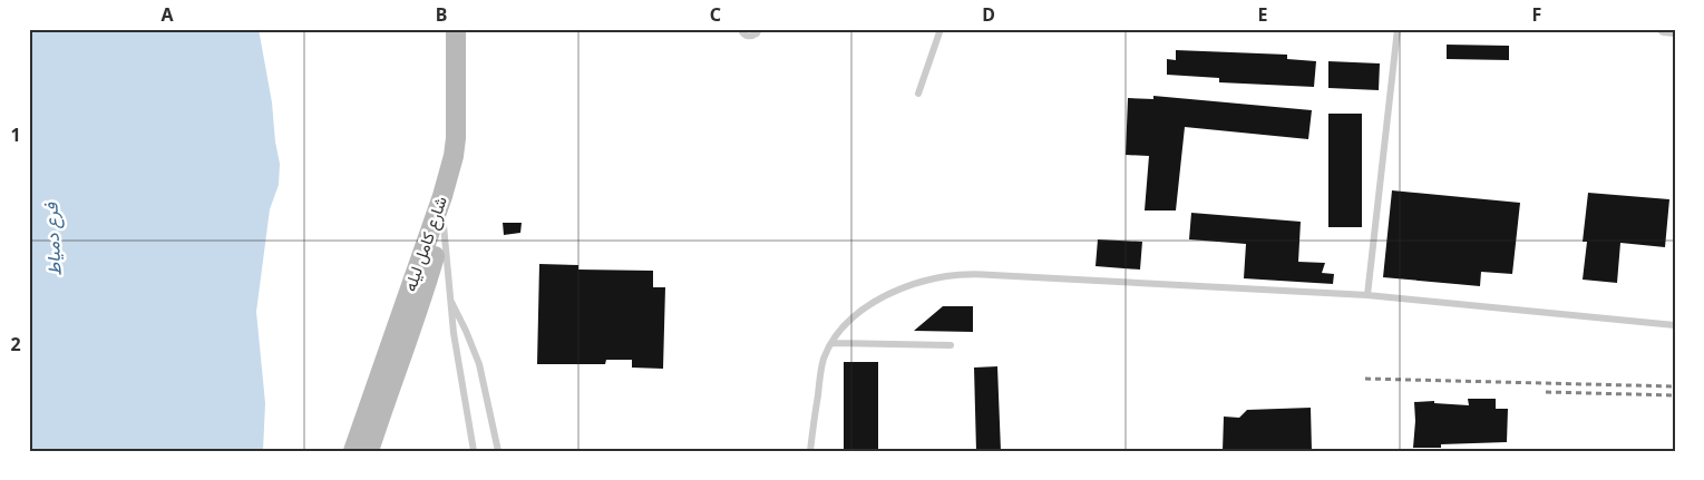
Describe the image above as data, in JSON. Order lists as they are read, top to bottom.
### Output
{
  "streets": {
    "street": ["شارع كامل ليله"]
  },
  "water": ["فرع دمياط"],
  "grid": {
    "columns": [
      "A",
      "B",
      "C",
      "D",
      "E",
      "F"
    ],
    "rows": ["1", "2"]
  }
}
